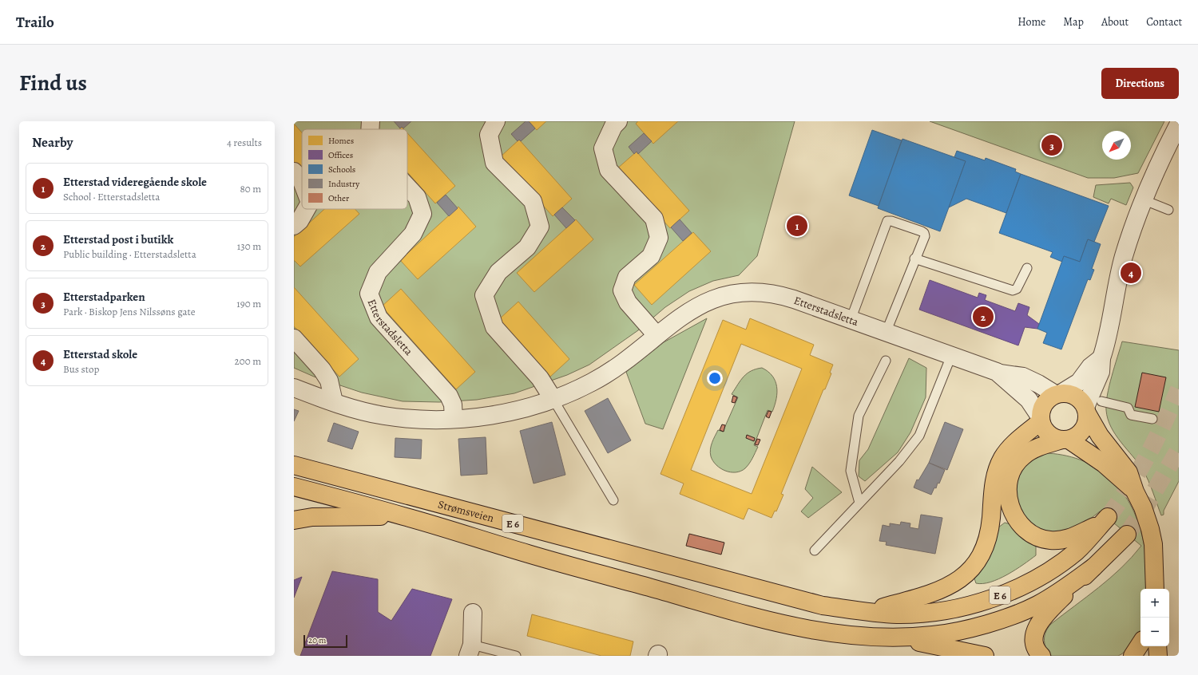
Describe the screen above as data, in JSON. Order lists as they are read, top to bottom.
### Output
{
  "streets": {
    "highway": ["Strømsveien", "E 6"],
    "street": ["Etterstadsletta"]
  },
  "crossings": [
    ["Etterstadsletta", "E 6"],
    ["Strømsveien", "E 6"]
  ],
  "legend": [
    "Homes",
    "Offices",
    "Schools",
    "Industry",
    "Other"
  ],
  "scale_bar": "20 m",
  "north": "bottom left",
  "page": {
    "header": "Trailo",
    "nav": [
      "Home",
      "Map",
      "About",
      "Contact"
    ],
    "title": "Find us",
    "buttons": "Directions",
    "heading": ["Nearby", "4 results"],
    "pins": [
      "3",
      "1",
      "4",
      "2"
    ],
    "list": [
      {
        "mark": "1",
        "name": "Etterstad videregående skole",
        "note": "School · Etterstadsletta",
        "value": "80 m"
      },
      {
        "mark": "2",
        "name": "Etterstad post i butikk",
        "note": "Public building · Etterstadsletta",
        "value": "130 m"
      },
      {
        "mark": "3",
        "name": "Etterstadparken",
        "note": "Park · Biskop Jens Nilssøns gate",
        "value": "190 m"
      },
      {
        "mark": "4",
        "name": "Etterstad skole",
        "note": "Bus stop",
        "value": "200 m"
      }
    ],
    "map_buttons": ["+", "−"],
    "scale": "20 m"
  }
}
